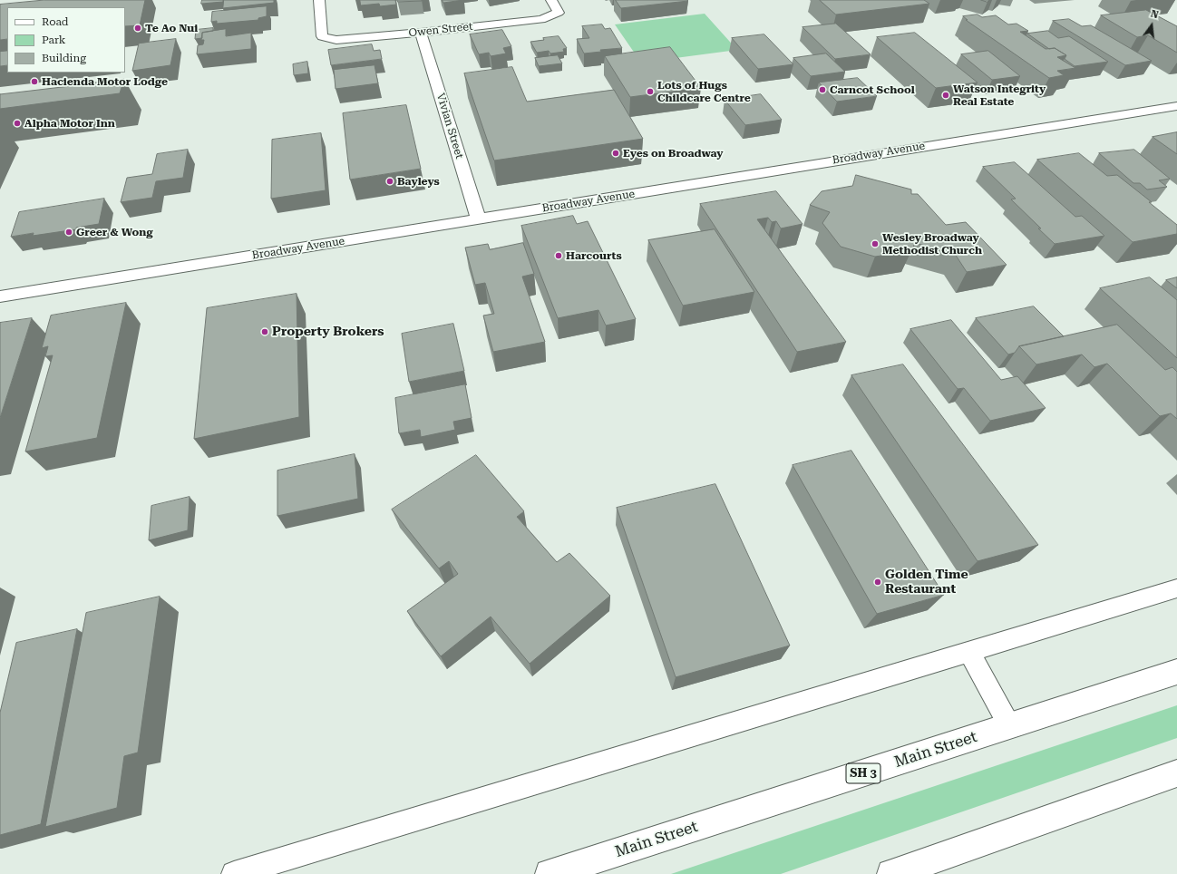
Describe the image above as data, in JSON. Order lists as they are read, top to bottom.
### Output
{
  "streets": {
    "main road": [
      "Owen Street",
      "Vivian Street",
      "Broadway Avenue",
      "Main Street",
      "SH 3"
    ]
  },
  "crossings": [
    ["Owen Street", "Vivian Street"],
    ["Vivian Street", "Broadway Avenue"]
  ],
  "places": [
    "Te Ao Nui",
    "Hacienda Motor Lodge",
    "Carncot School",
    "Lots of Hugs Childcare Centre",
    "Watson Integrity Real Estate",
    "Alpha Motor Inn",
    "Eyes on Broadway",
    "Bayleys",
    "Greer & Wong",
    "Wesley Broadway Methodist Church",
    "Harcourts",
    "Property Brokers",
    "Golden Time Restaurant"
  ],
  "legend": ["Road", "Park", "Building"],
  "north": "top"
}
